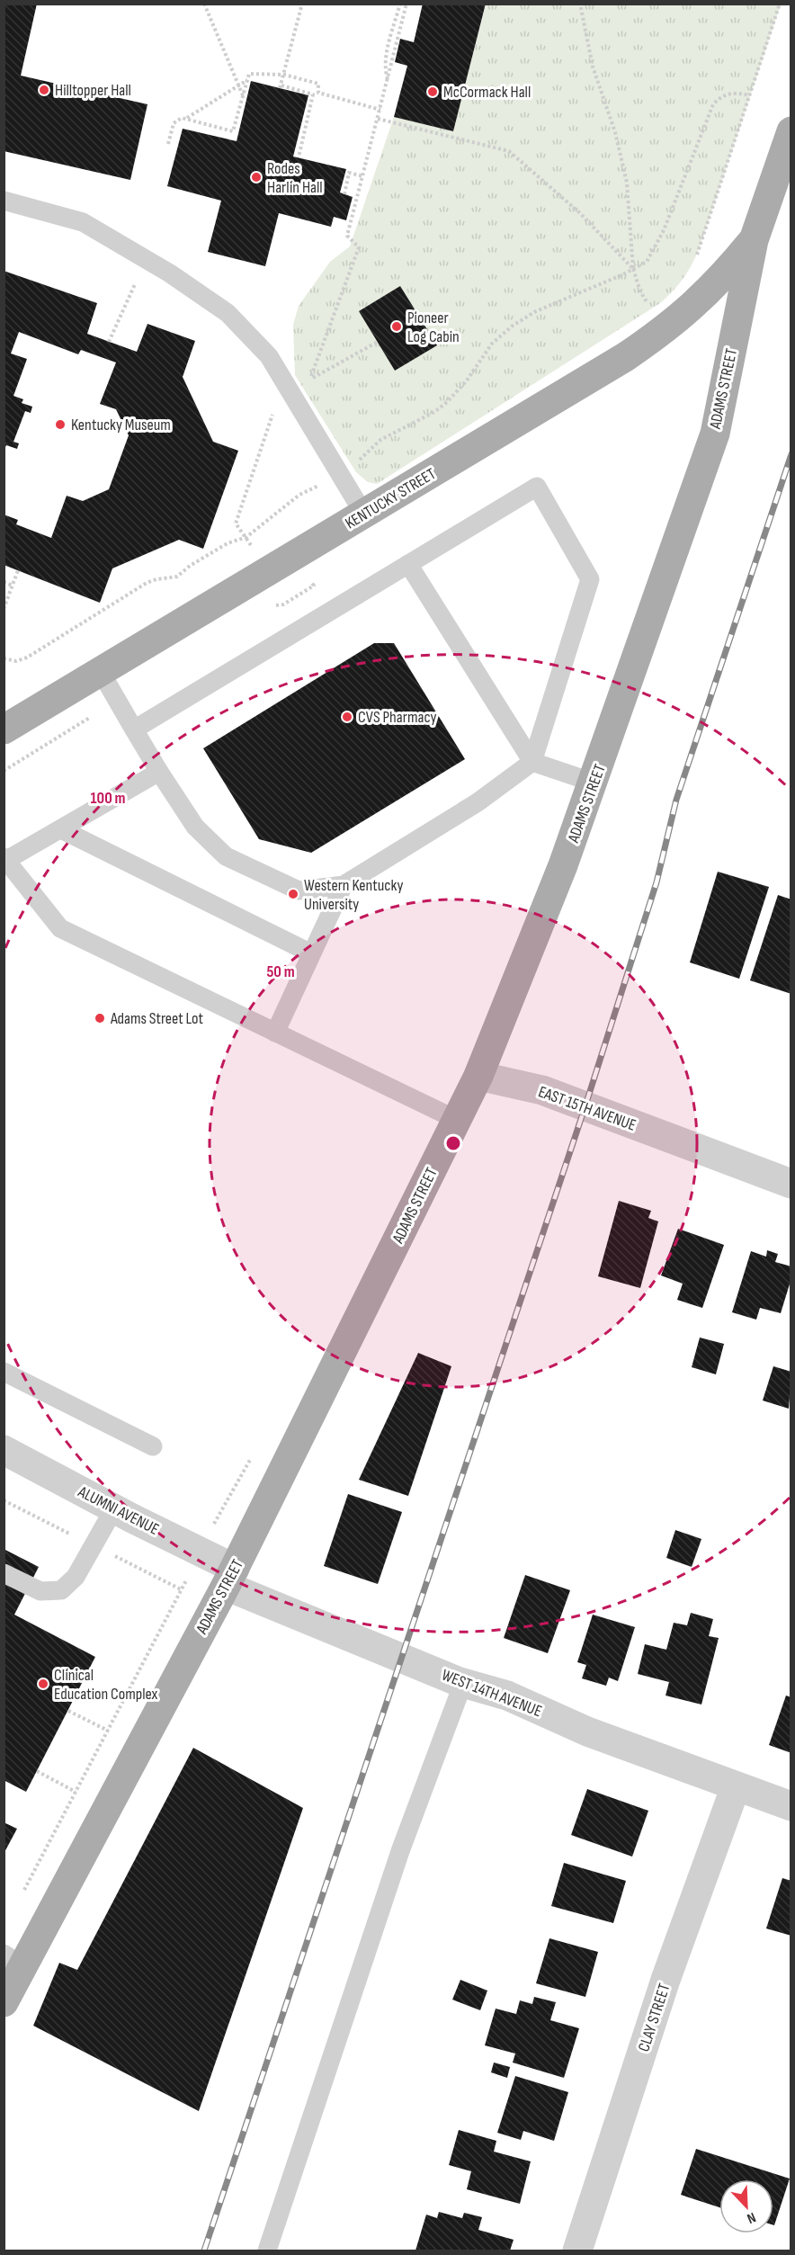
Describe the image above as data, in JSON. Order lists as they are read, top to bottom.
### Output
{
  "streets": {
    "main road": ["ADAMS STREET", "KENTUCKY STREET"],
    "street": [
      "EAST 15TH AVENUE",
      "ALUMNI AVENUE",
      "WEST 14TH AVENUE",
      "CLAY STREET"
    ]
  },
  "crossings": [
    ["ADAMS STREET", "KENTUCKY STREET"],
    ["ADAMS STREET", "EAST 15TH AVENUE"],
    ["ADAMS STREET", "ALUMNI AVENUE"],
    ["ADAMS STREET", "WEST 14TH AVENUE"],
    ["ALUMNI AVENUE", "WEST 14TH AVENUE"],
    ["WEST 14TH AVENUE", "CLAY STREET"]
  ],
  "places": [
    "Hilltopper Hall",
    "McCormack Hall",
    "Rodes Harlin Hall",
    "Pioneer Log Cabin",
    "Kentucky Museum",
    "CVS Pharmacy",
    "Western Kentucky University",
    "Adams Street Lot",
    "Clinical Education Complex"
  ],
  "north": "bottom right",
  "rings": ["100 m", "50 m"]
}
